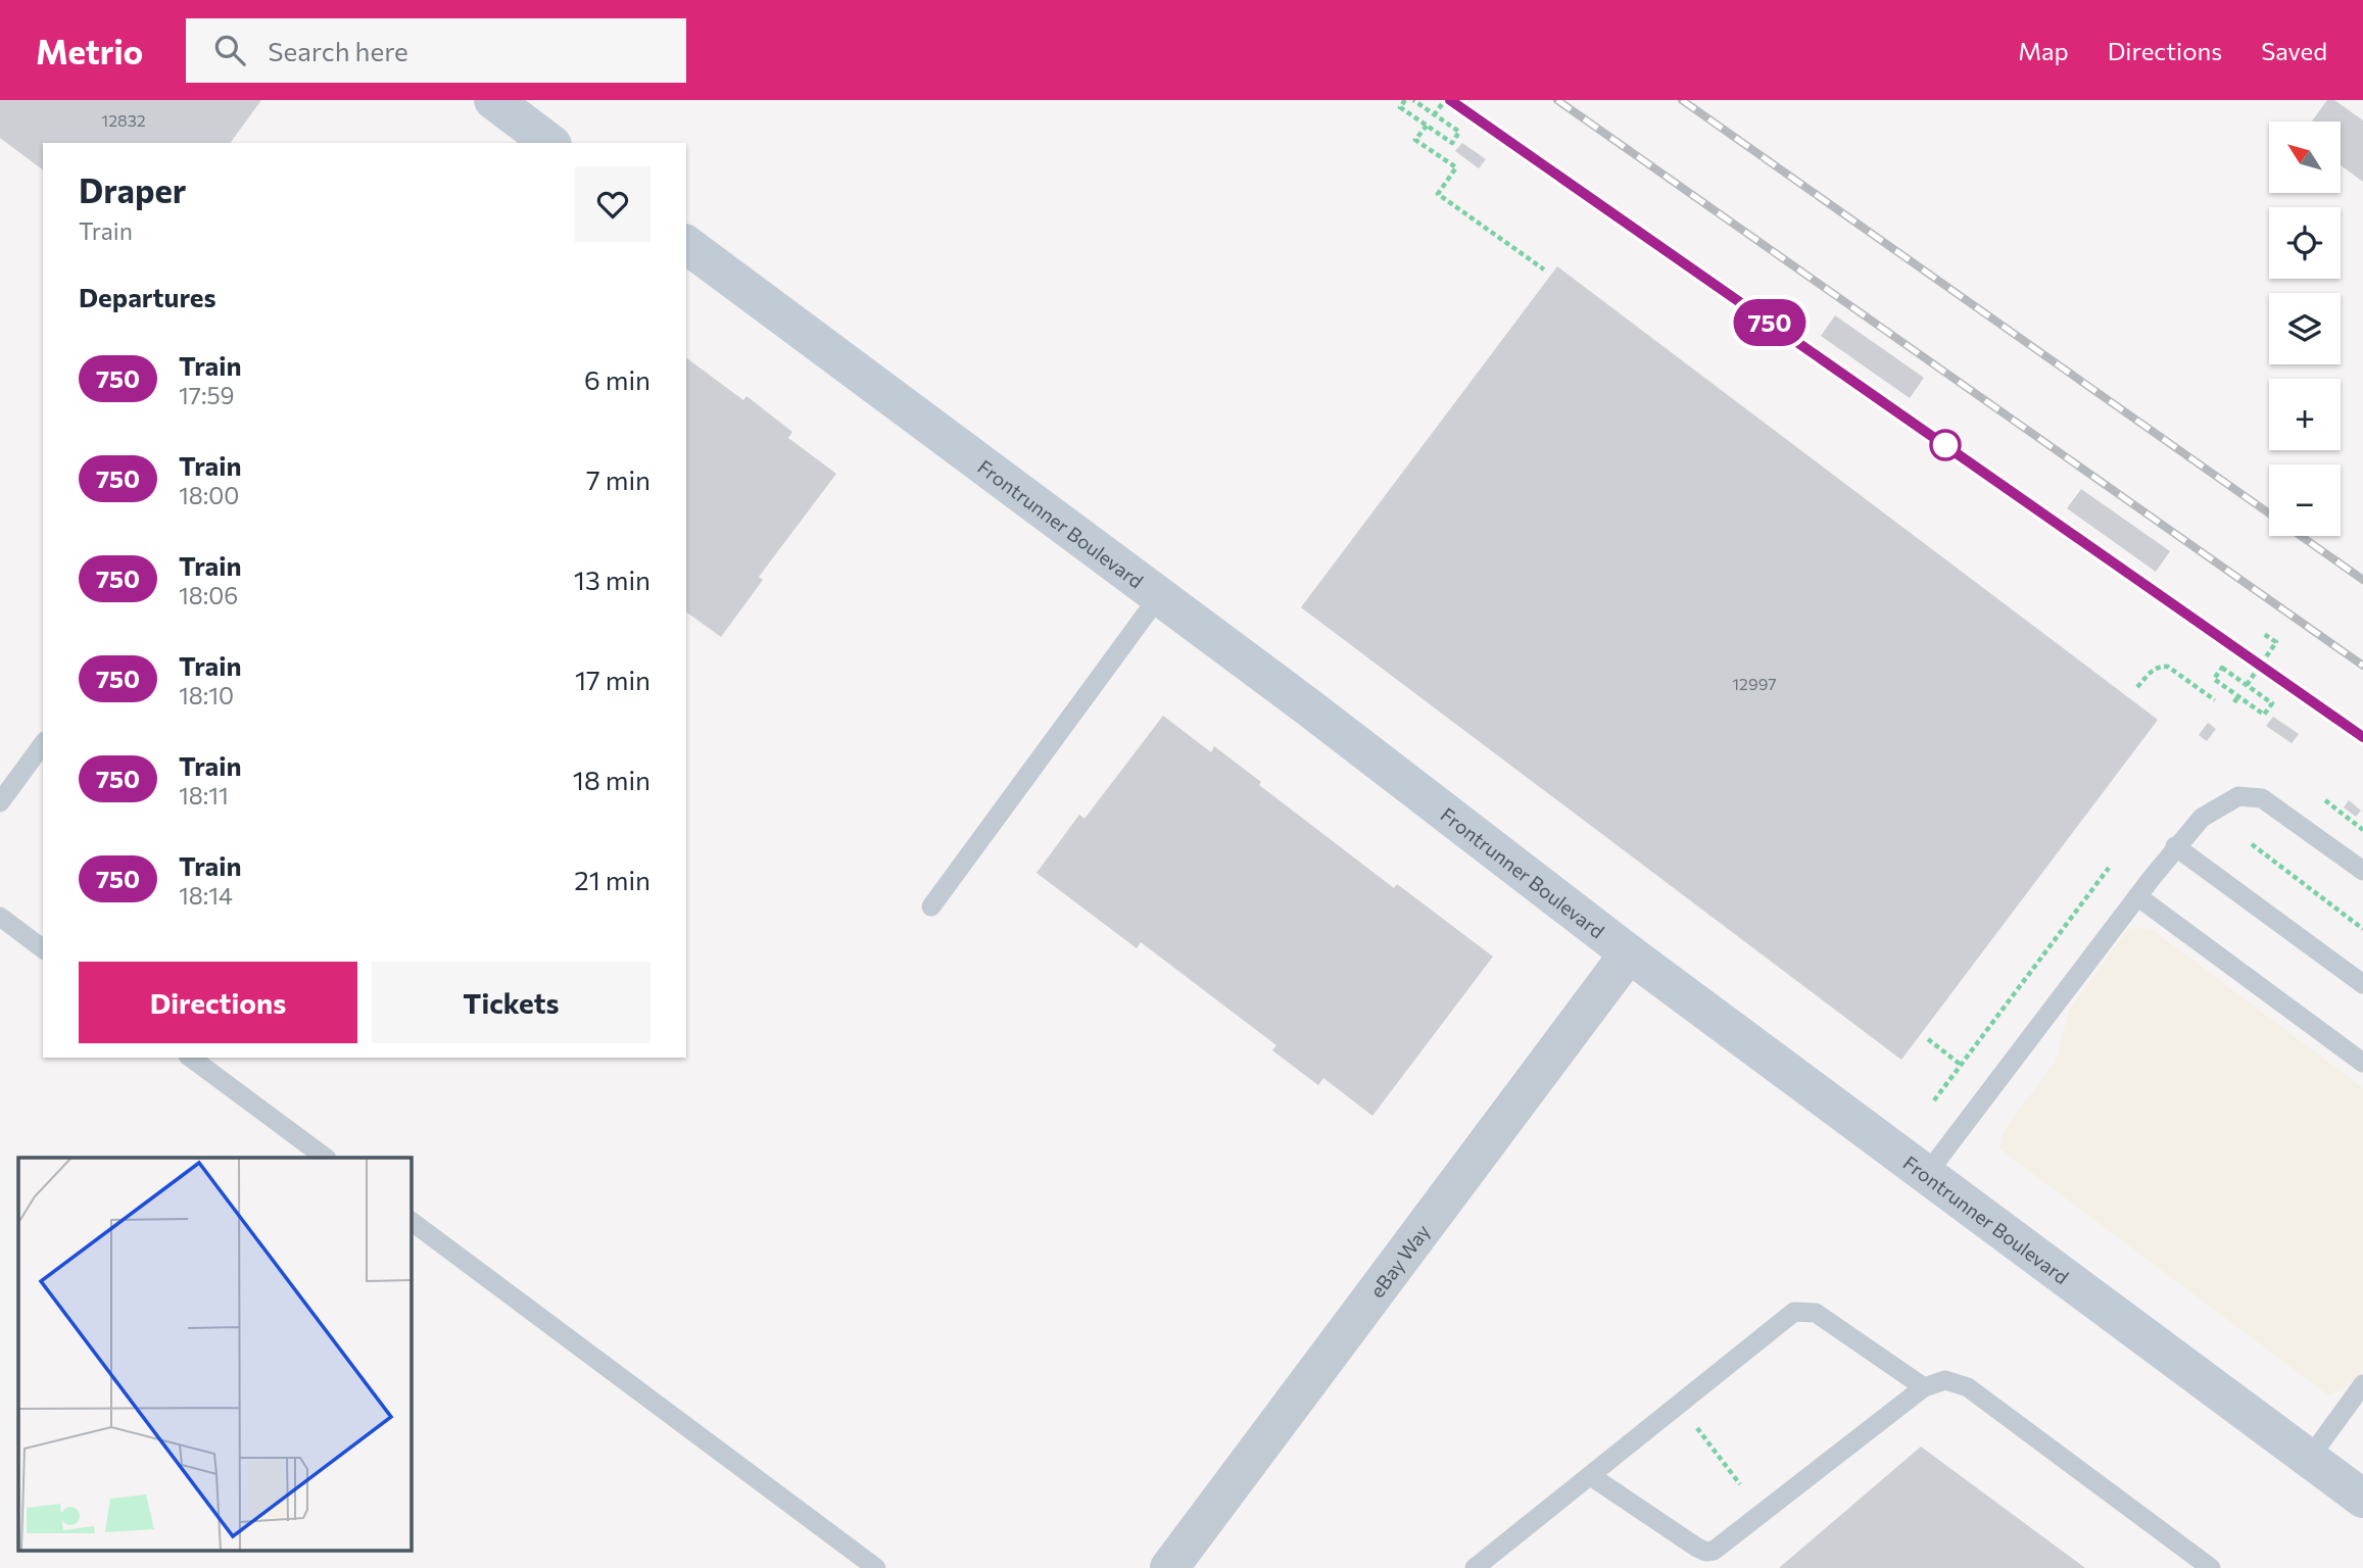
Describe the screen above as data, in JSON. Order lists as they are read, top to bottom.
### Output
{
  "streets": {
    "street": ["Frontrunner Boulevard", "eBay Way"]
  },
  "crossings": [
    ["Frontrunner Boulevard", "eBay Way"]
  ],
  "house_numbers": ["12832", "12997"],
  "north": "top left",
  "page": {
    "header": "Metrio",
    "search": "Search here",
    "nav": ["Map", "Directions", "Saved"],
    "on_map": "750",
    "map_buttons": ["+", "−"],
    "heading": [
      ["Draper", "Train"],
      "Departures"
    ],
    "list": [
      {
        "mark": "750",
        "name": "Train",
        "note": "17:59",
        "value": "6 min"
      },
      {
        "mark": "750",
        "name": "Train",
        "note": "18:00",
        "value": "7 min"
      },
      {
        "mark": "750",
        "name": "Train",
        "note": "18:06",
        "value": "13 min"
      },
      {
        "mark": "750",
        "name": "Train",
        "note": "18:10",
        "value": "17 min"
      },
      {
        "mark": "750",
        "name": "Train",
        "note": "18:11",
        "value": "18 min"
      },
      {
        "mark": "750",
        "name": "Train",
        "note": "18:14",
        "value": "21 min"
      }
    ],
    "buttons": ["Directions", "Tickets"]
  }
}
